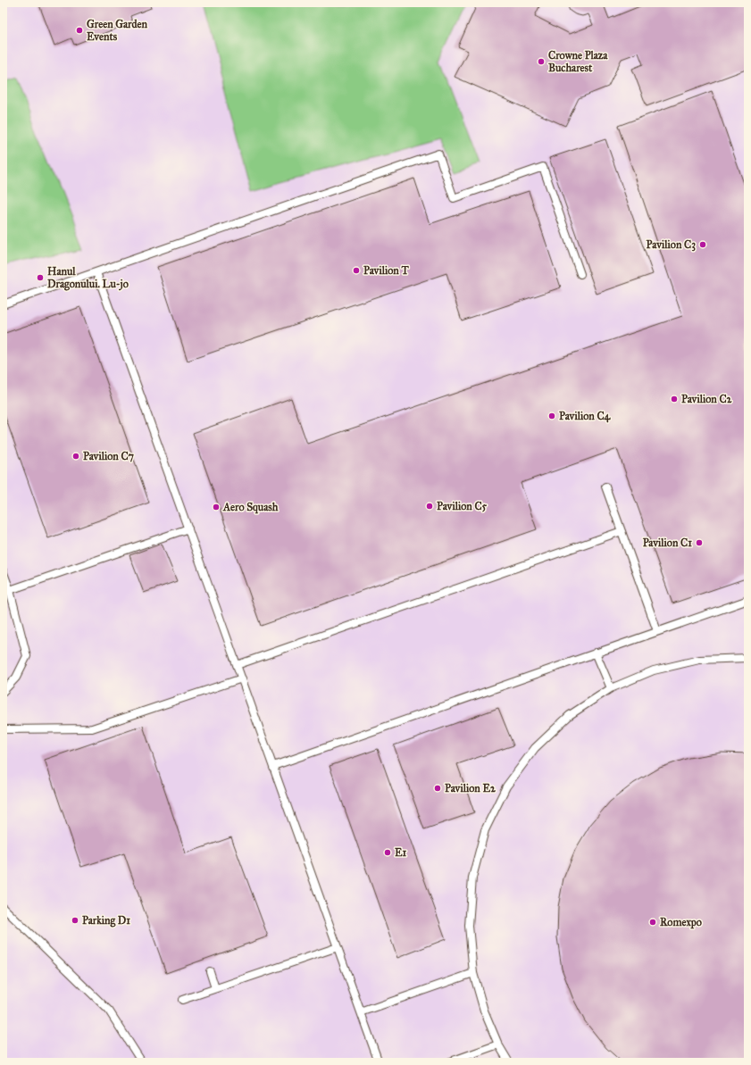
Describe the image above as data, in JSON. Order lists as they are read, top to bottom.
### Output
{
  "places": [
    "Green Garden Events",
    "Crowne Plaza Bucharest",
    "Pavilion C3",
    "Pavilion T",
    "Hanul Dragonului. Lu-jo",
    "Pavilion C2",
    "Pavilion C4",
    "Pavilion C7",
    "Pavilion C5",
    "Aero Squash",
    "Pavilion C1",
    "Pavilion E2",
    "E1",
    "Parking D1",
    "Romexpo"
  ]
}
